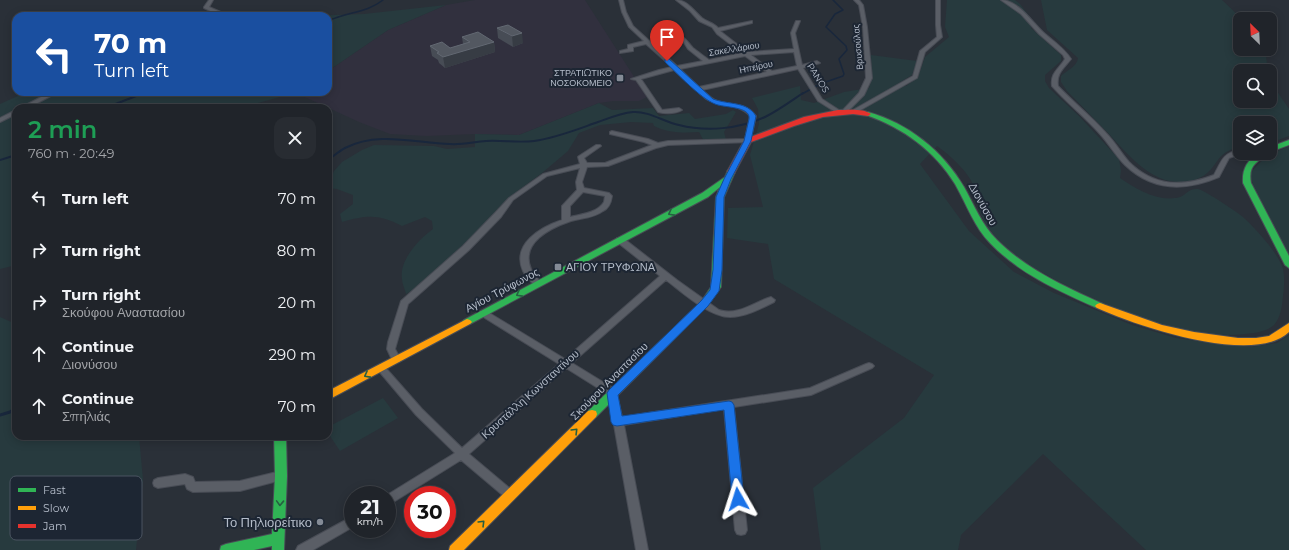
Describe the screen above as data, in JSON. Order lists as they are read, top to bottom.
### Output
{
  "streets": {
    "main road": ["Διονύσου", "Αγίου Τρύφωνος", "Σκούφου Αναστασίου"],
    "street": [
      "Βρυσούλας",
      "Σακελλάριου",
      "Ηπείρου",
      "PANOS",
      "Κρυστάλλη Κωνσταντίνου"
    ]
  },
  "crossings": [
    ["Βρυσούλας", "PANOS"],
    ["Βρυσούλας", "Διονύσου"],
    ["Σακελλάριου", "PANOS"],
    ["Ηπείρου", "PANOS"],
    ["PANOS", "Διονύσου"],
    ["Αγίου Τρύφωνος", "Σκούφου Αναστασίου"]
  ],
  "one_way": ["Αγίου Τρύφωνος", "Σκούφου Αναστασίου"],
  "places": {
    "transit": ["ΣΤΡΑΤΙΩΤΙΚΟ ΝΟΣΟΚΟΜΕΙΟ", "ΑΓΙΟΥ ΤΡΥΦΩΝΑ"],
    "other": ["Το Πηλιορείτικο"]
  },
  "legend": ["Fast", "Slow", "Jam"],
  "north": "top left",
  "page": {
    "turn": ["70 m", "Turn left"],
    "heading": ["2 min", "760 m · 20:49"],
    "list": [
      {
        "name": "Turn left",
        "value": "70 m"
      },
      {
        "name": "Turn right",
        "value": "80 m"
      },
      {
        "name": "Turn right",
        "note": "Σκούφου Αναστασίου",
        "value": "20 m"
      },
      {
        "name": "Continue",
        "note": "Διονύσου",
        "value": "290 m"
      },
      {
        "name": "Continue",
        "note": "Σπηλιάς",
        "value": "70 m"
      }
    ],
    "speed": "21 km/h",
    "limit": "30"
  }
}
